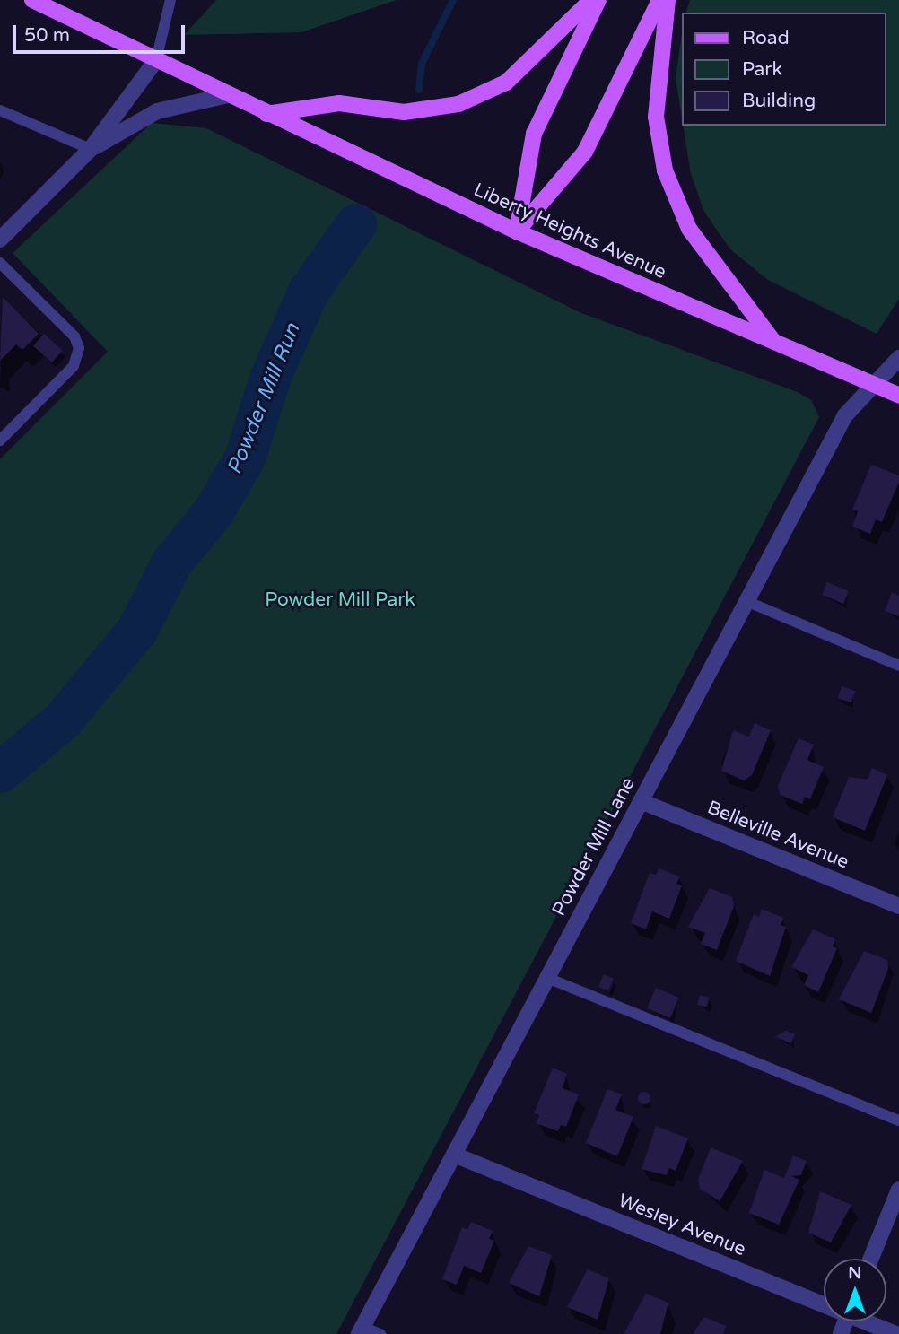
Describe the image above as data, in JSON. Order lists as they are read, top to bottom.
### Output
{
  "streets": {
    "main road": ["Liberty Heights Avenue"],
    "street": ["Belleville Avenue", "Powder Mill Lane", "Wesley Avenue"]
  },
  "crossings": [
    ["Liberty Heights Avenue", "Powder Mill Lane"],
    ["Belleville Avenue", "Powder Mill Lane"],
    ["Powder Mill Lane", "Wesley Avenue"]
  ],
  "water": ["Powder Mill Run"],
  "parks": ["Powder Mill Park"],
  "legend": ["Road", "Park", "Building"],
  "scale_bar": "50 m",
  "north": "top"
}
